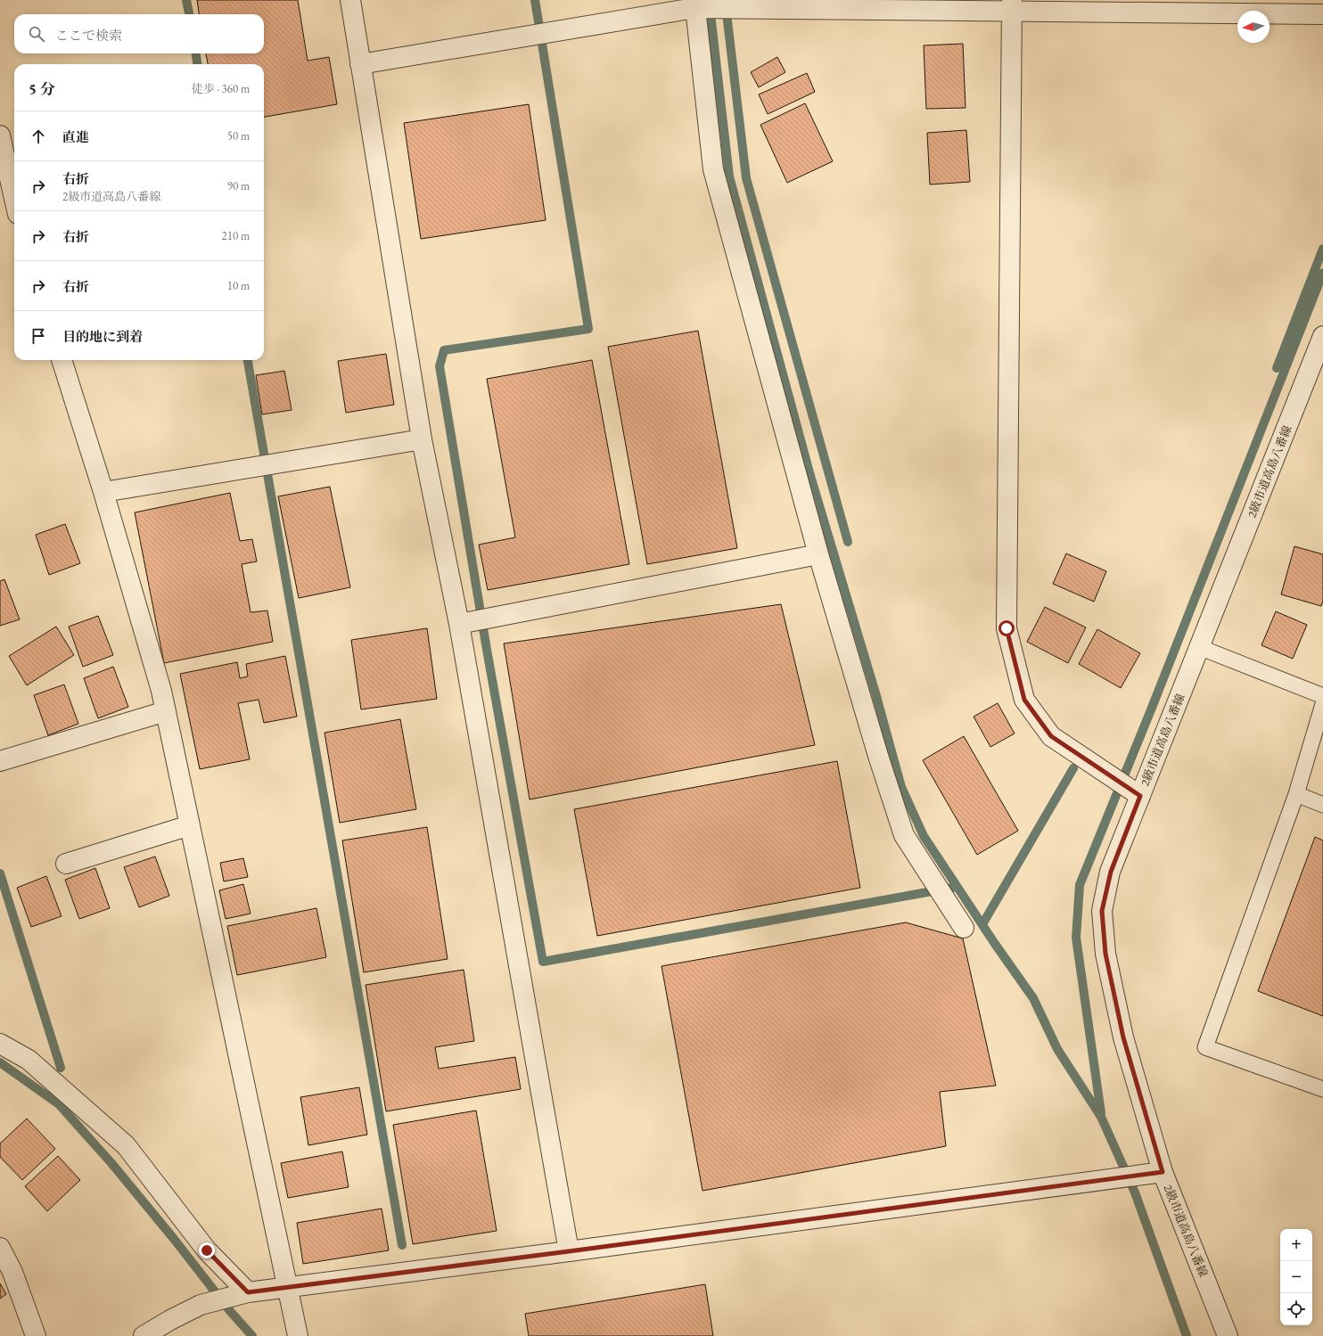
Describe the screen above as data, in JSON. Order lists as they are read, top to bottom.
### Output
{
  "streets": {
    "street": ["2級市道高島八番線"]
  },
  "north": "left",
  "page": {
    "search": "ここで検索",
    "heading": ["5 分", "徒歩 · 360 m"],
    "list": [
      ["直進", "50 m"],
      ["右折", "2級市道高島八番線", "90 m"],
      ["右折", "210 m"],
      ["右折", "10 m"],
      "目的地に到着"
    ],
    "map_buttons": ["+", "−"]
  }
}
